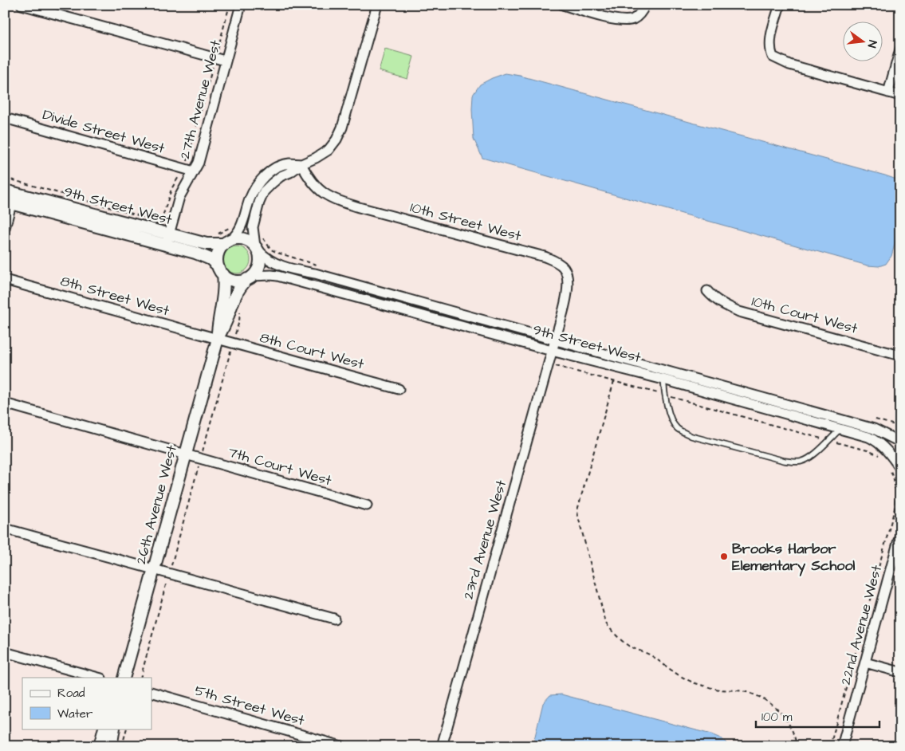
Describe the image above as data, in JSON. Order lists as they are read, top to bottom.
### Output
{
  "streets": {
    "street": [
      "27th Avenue West",
      "Divide Street West",
      "9th Street West",
      "10th Street West",
      "8th Street West",
      "10th Court West",
      "8th Court West",
      "7th Court West",
      "26th Avenue West",
      "23rd Avenue West",
      "22nd Avenue West",
      "5th Street West"
    ]
  },
  "crossings": [
    ["27th Avenue West", "Divide Street West"],
    ["27th Avenue West", "9th Street West"],
    ["9th Street West", "10th Street West"],
    ["9th Street West", "26th Avenue West"],
    ["9th Street West", "23rd Avenue West"],
    ["10th Street West", "23rd Avenue West"],
    ["8th Street West", "8th Court West"],
    ["8th Street West", "26th Avenue West"],
    ["8th Court West", "26th Avenue West"],
    ["7th Court West", "26th Avenue West"]
  ],
  "places": ["Brooks Harbor Elementary School"],
  "legend": ["Road", "Water"],
  "scale_bar": "100 m",
  "north": "right"
}
